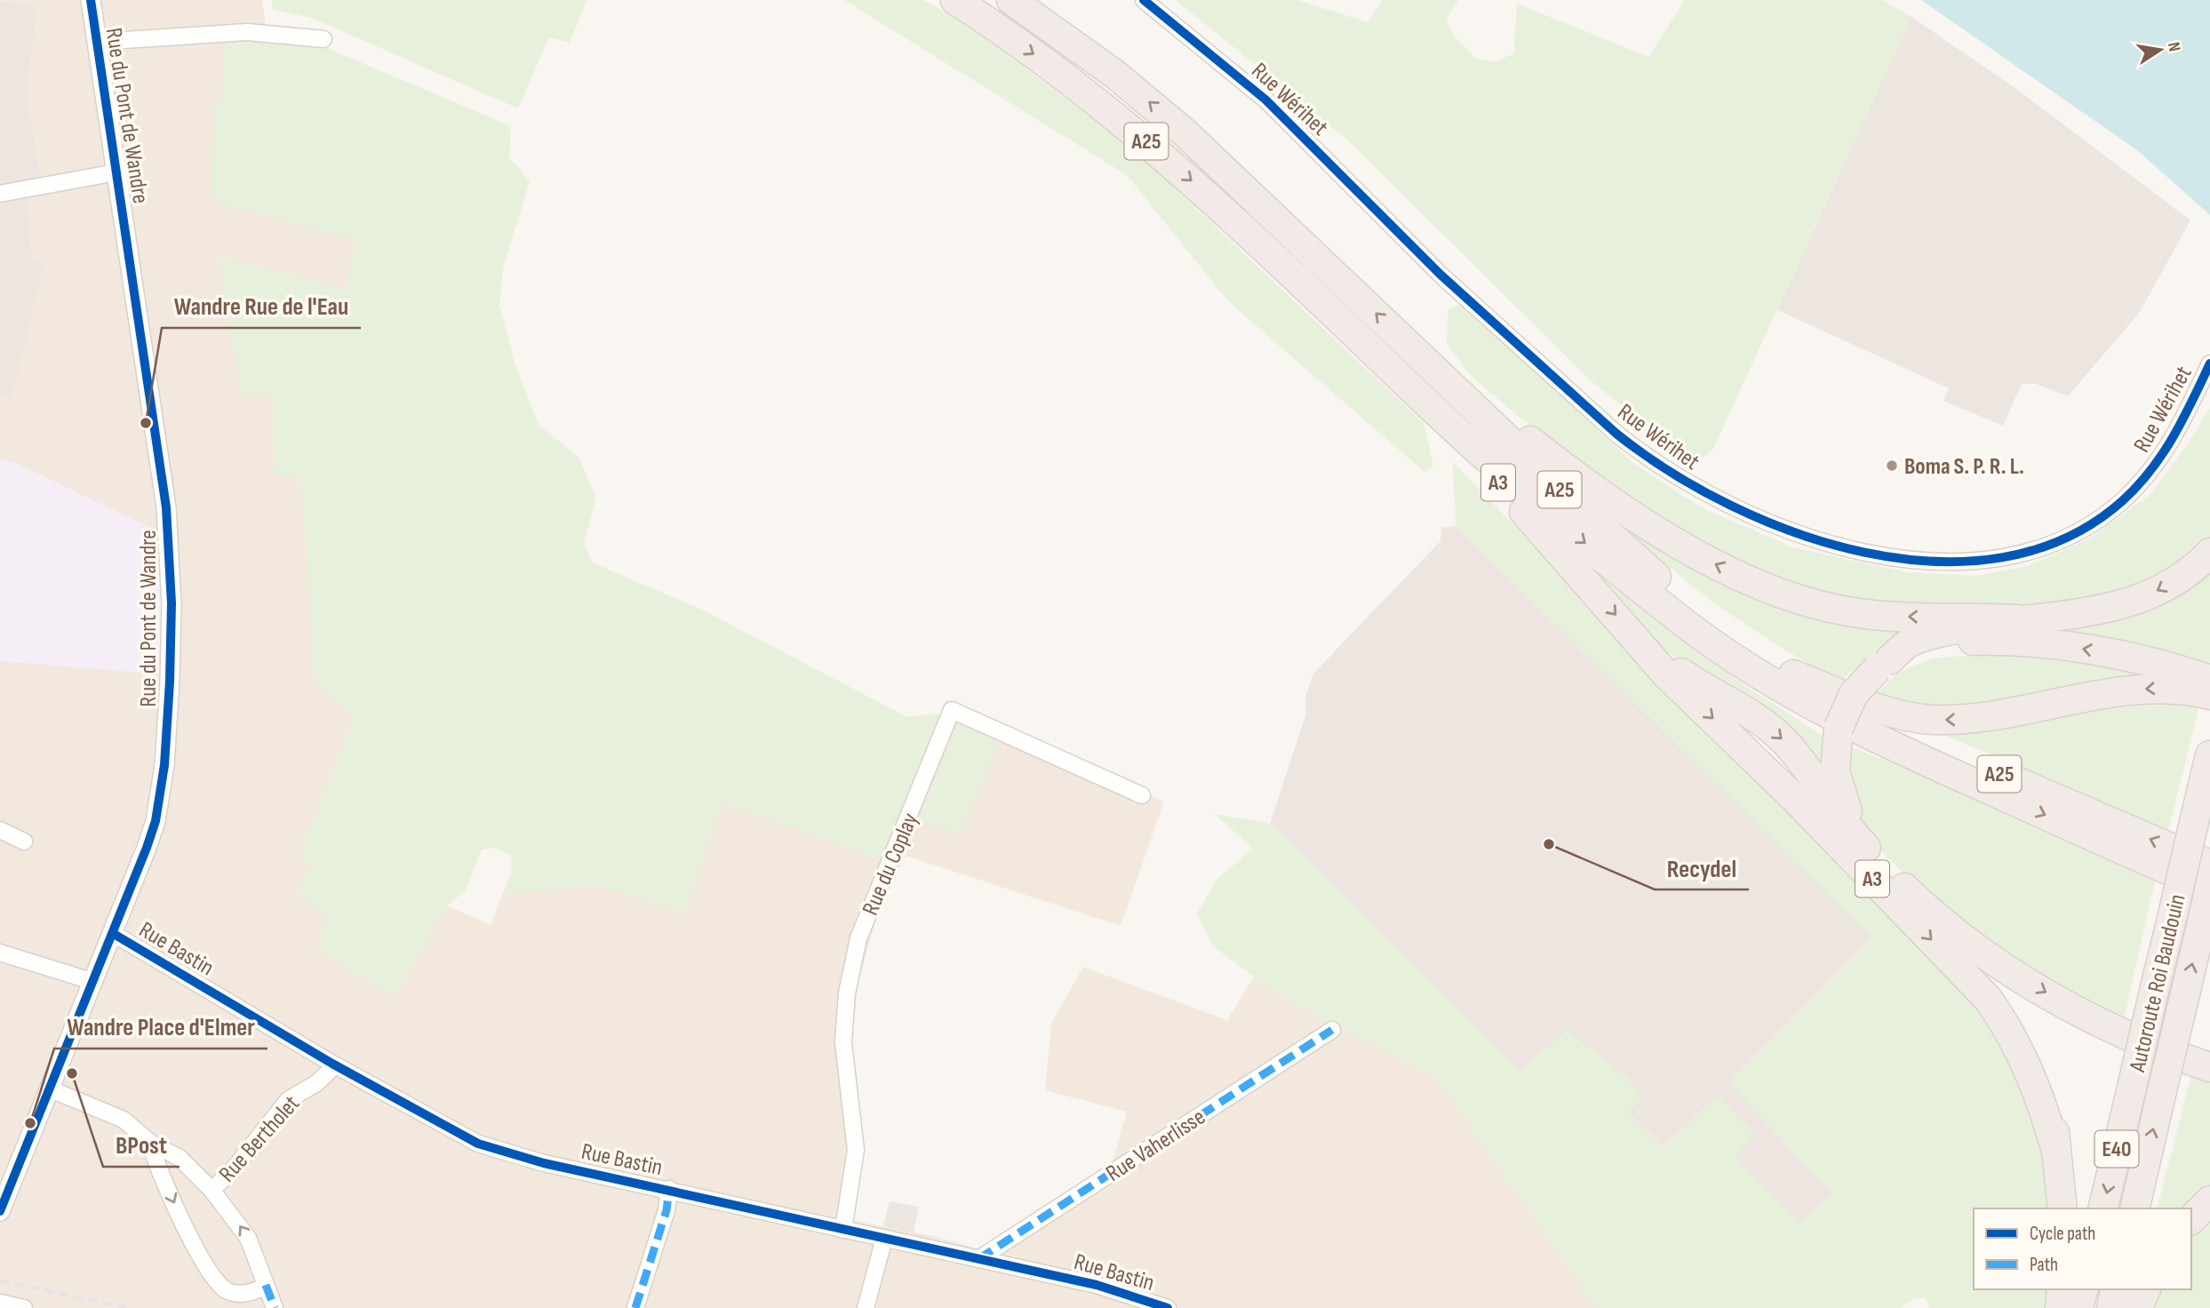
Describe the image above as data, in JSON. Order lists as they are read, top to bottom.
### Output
{
  "streets": {
    "highway": [
      "A25",
      "A3",
      "Autoroute Roi Baudouin",
      "E40"
    ],
    "street": [
      "Rue Wérihet",
      "Rue du Pont de Wandre",
      "Rue du Coplay",
      "Rue Bastin",
      "Rue Bertholet",
      "Rue Vaherlisse"
    ]
  },
  "crossings": [
    ["Rue du Pont de Wandre", "Rue Bastin"],
    ["A25", "A3"],
    ["A25", "Autoroute Roi Baudouin"],
    ["Rue du Coplay", "Rue Bastin"],
    ["Rue Bastin", "Rue Bertholet"],
    ["Rue Bastin", "Rue Vaherlisse"]
  ],
  "places": [
    "Wandre Rue de l'Eau",
    "Boma S. P. R. L.",
    "Recydel",
    "BPost",
    "Wandre Place d'Elmer"
  ],
  "legend": ["Cycle path", "Path"],
  "north": "right"
}
